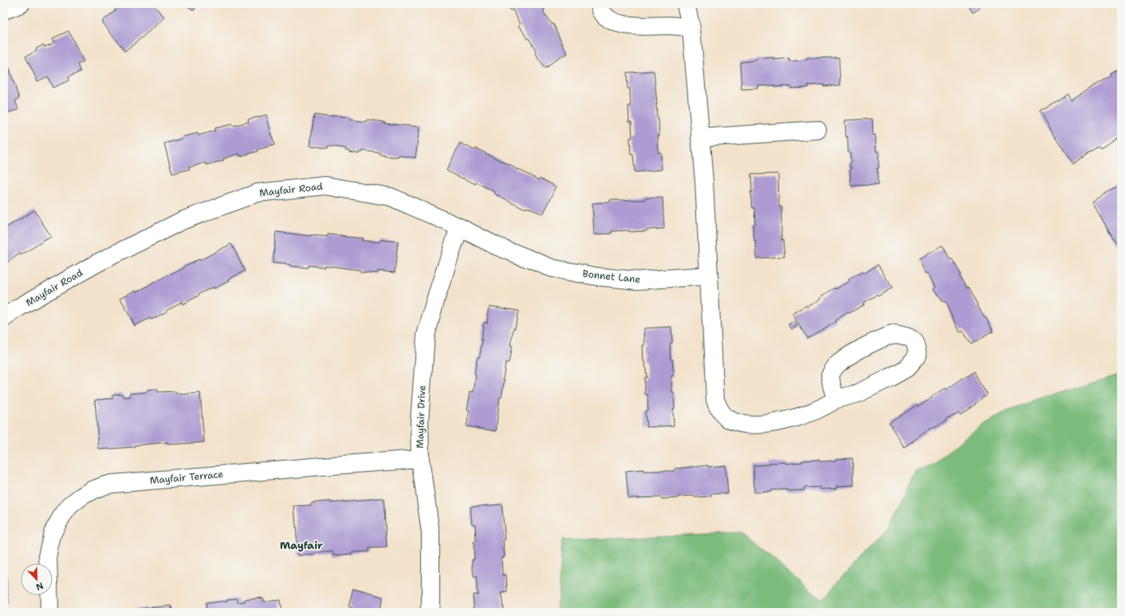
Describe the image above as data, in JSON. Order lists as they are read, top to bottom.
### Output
{
  "streets": {
    "street": [
      "Mayfair Road",
      "Bonnet Lane",
      "Mayfair Drive",
      "Mayfair Terrace"
    ]
  },
  "crossings": [
    ["Mayfair Road", "Bonnet Lane"],
    ["Mayfair Road", "Mayfair Drive"],
    ["Mayfair Drive", "Mayfair Terrace"]
  ],
  "districts": ["Mayfair"],
  "north": "bottom right"
}
